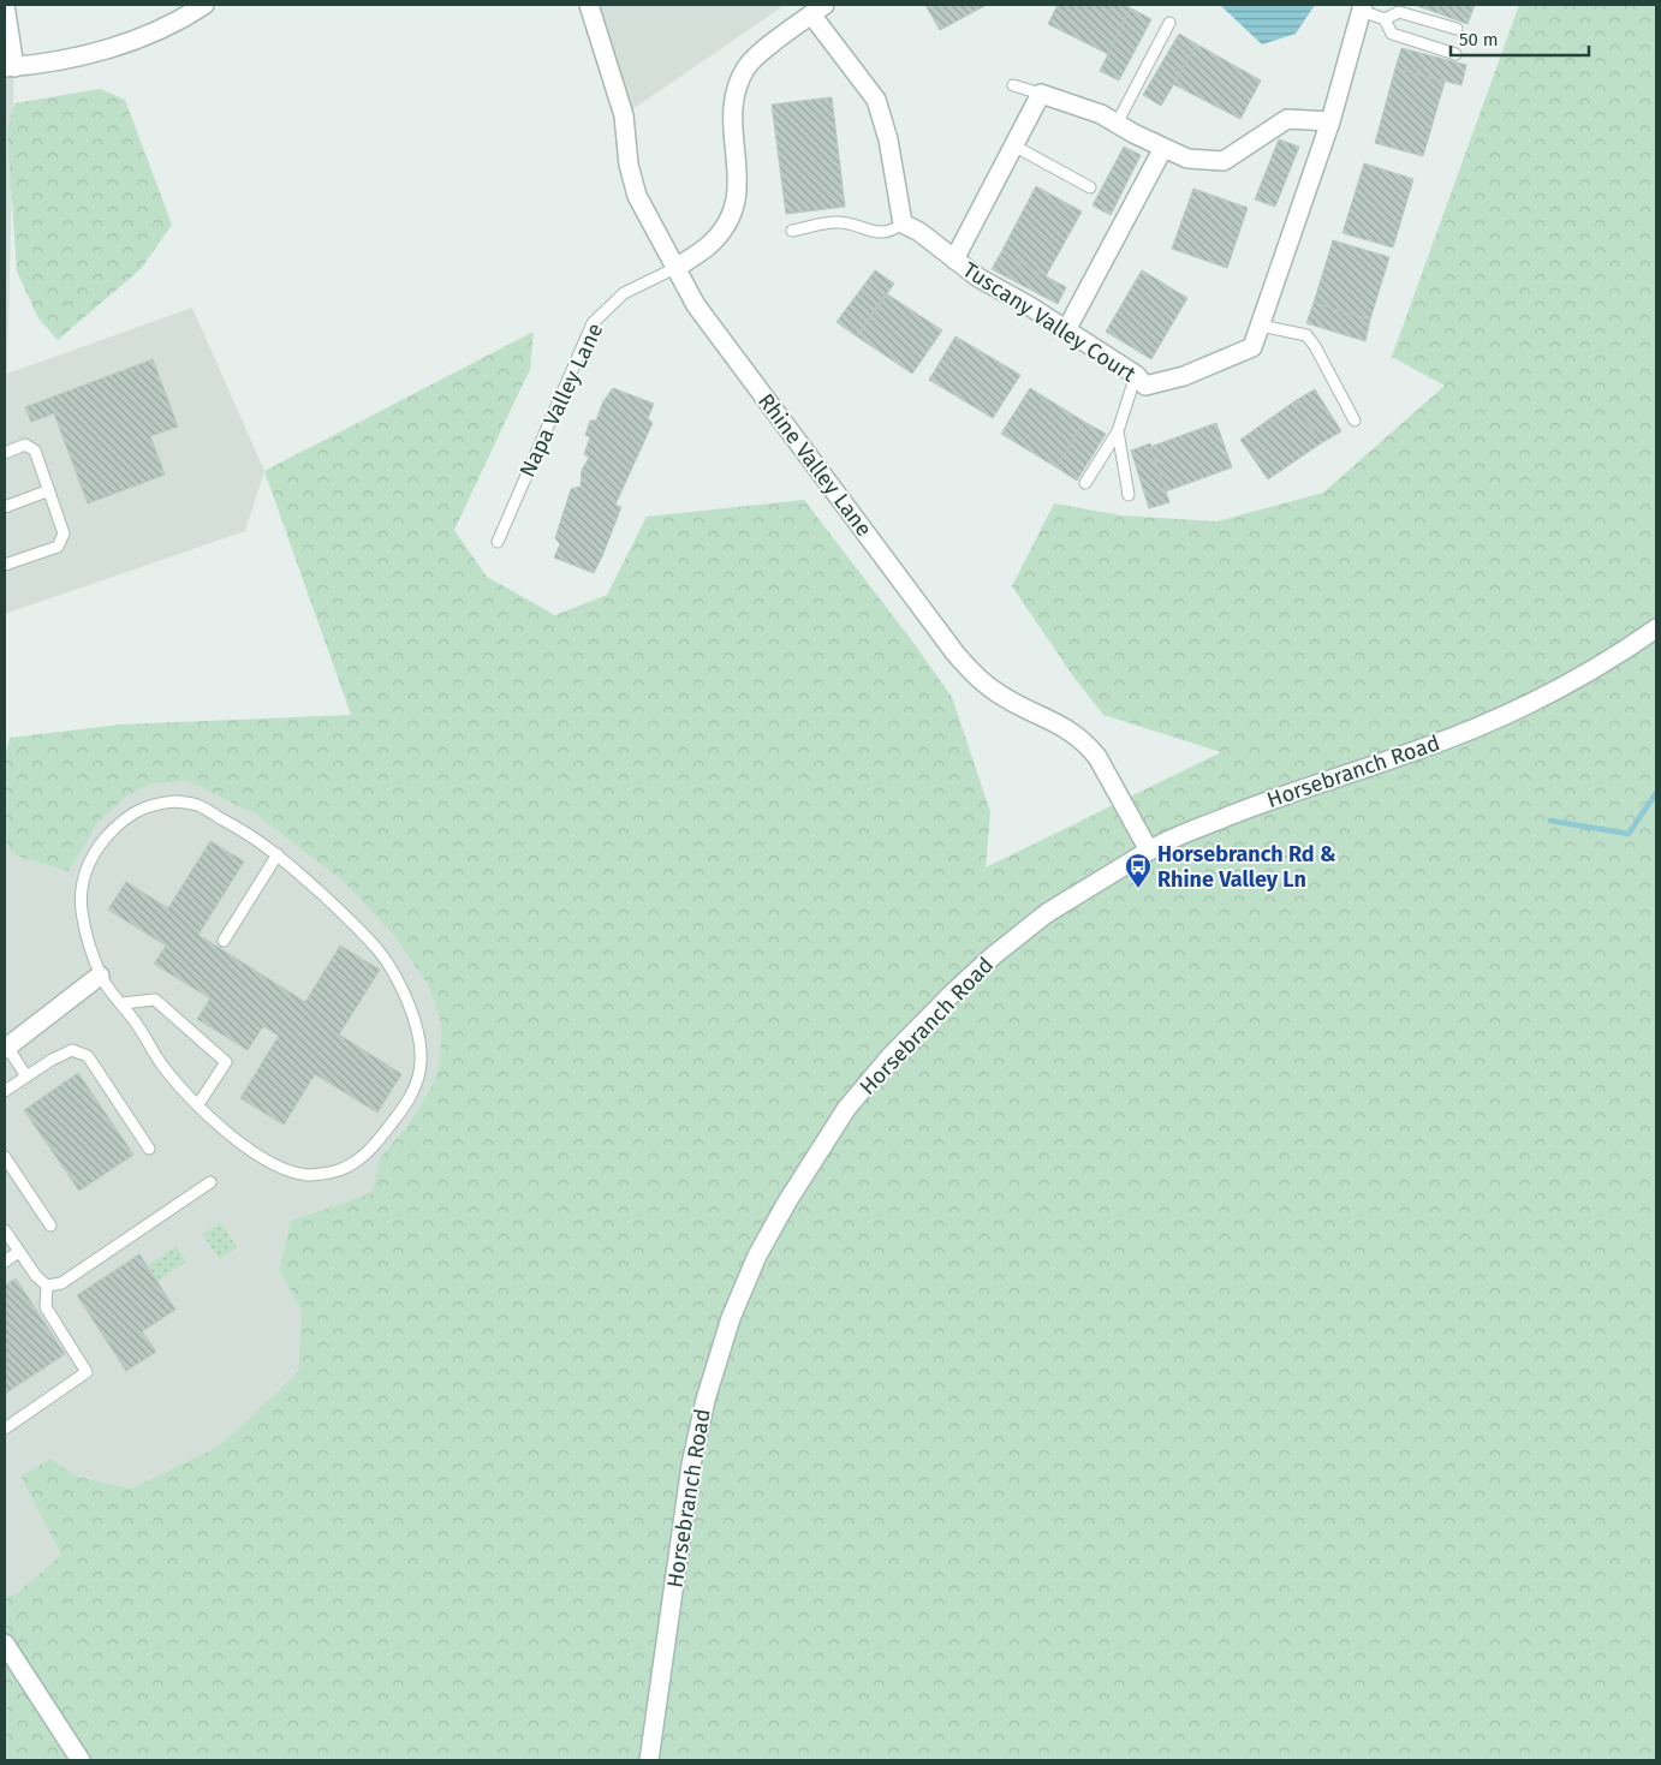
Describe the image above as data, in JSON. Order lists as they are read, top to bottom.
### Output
{
  "streets": {
    "street": [
      "Tuscany Valley Court",
      "Napa Valley Lane",
      "Rhine Valley Lane",
      "Horsebranch Road"
    ]
  },
  "crossings": [
    ["Napa Valley Lane", "Rhine Valley Lane"],
    ["Rhine Valley Lane", "Horsebranch Road"]
  ],
  "places": {
    "bus stop": ["Horsebranch Rd & Rhine Valley Ln"]
  },
  "scale_bar": "50 m"
}
